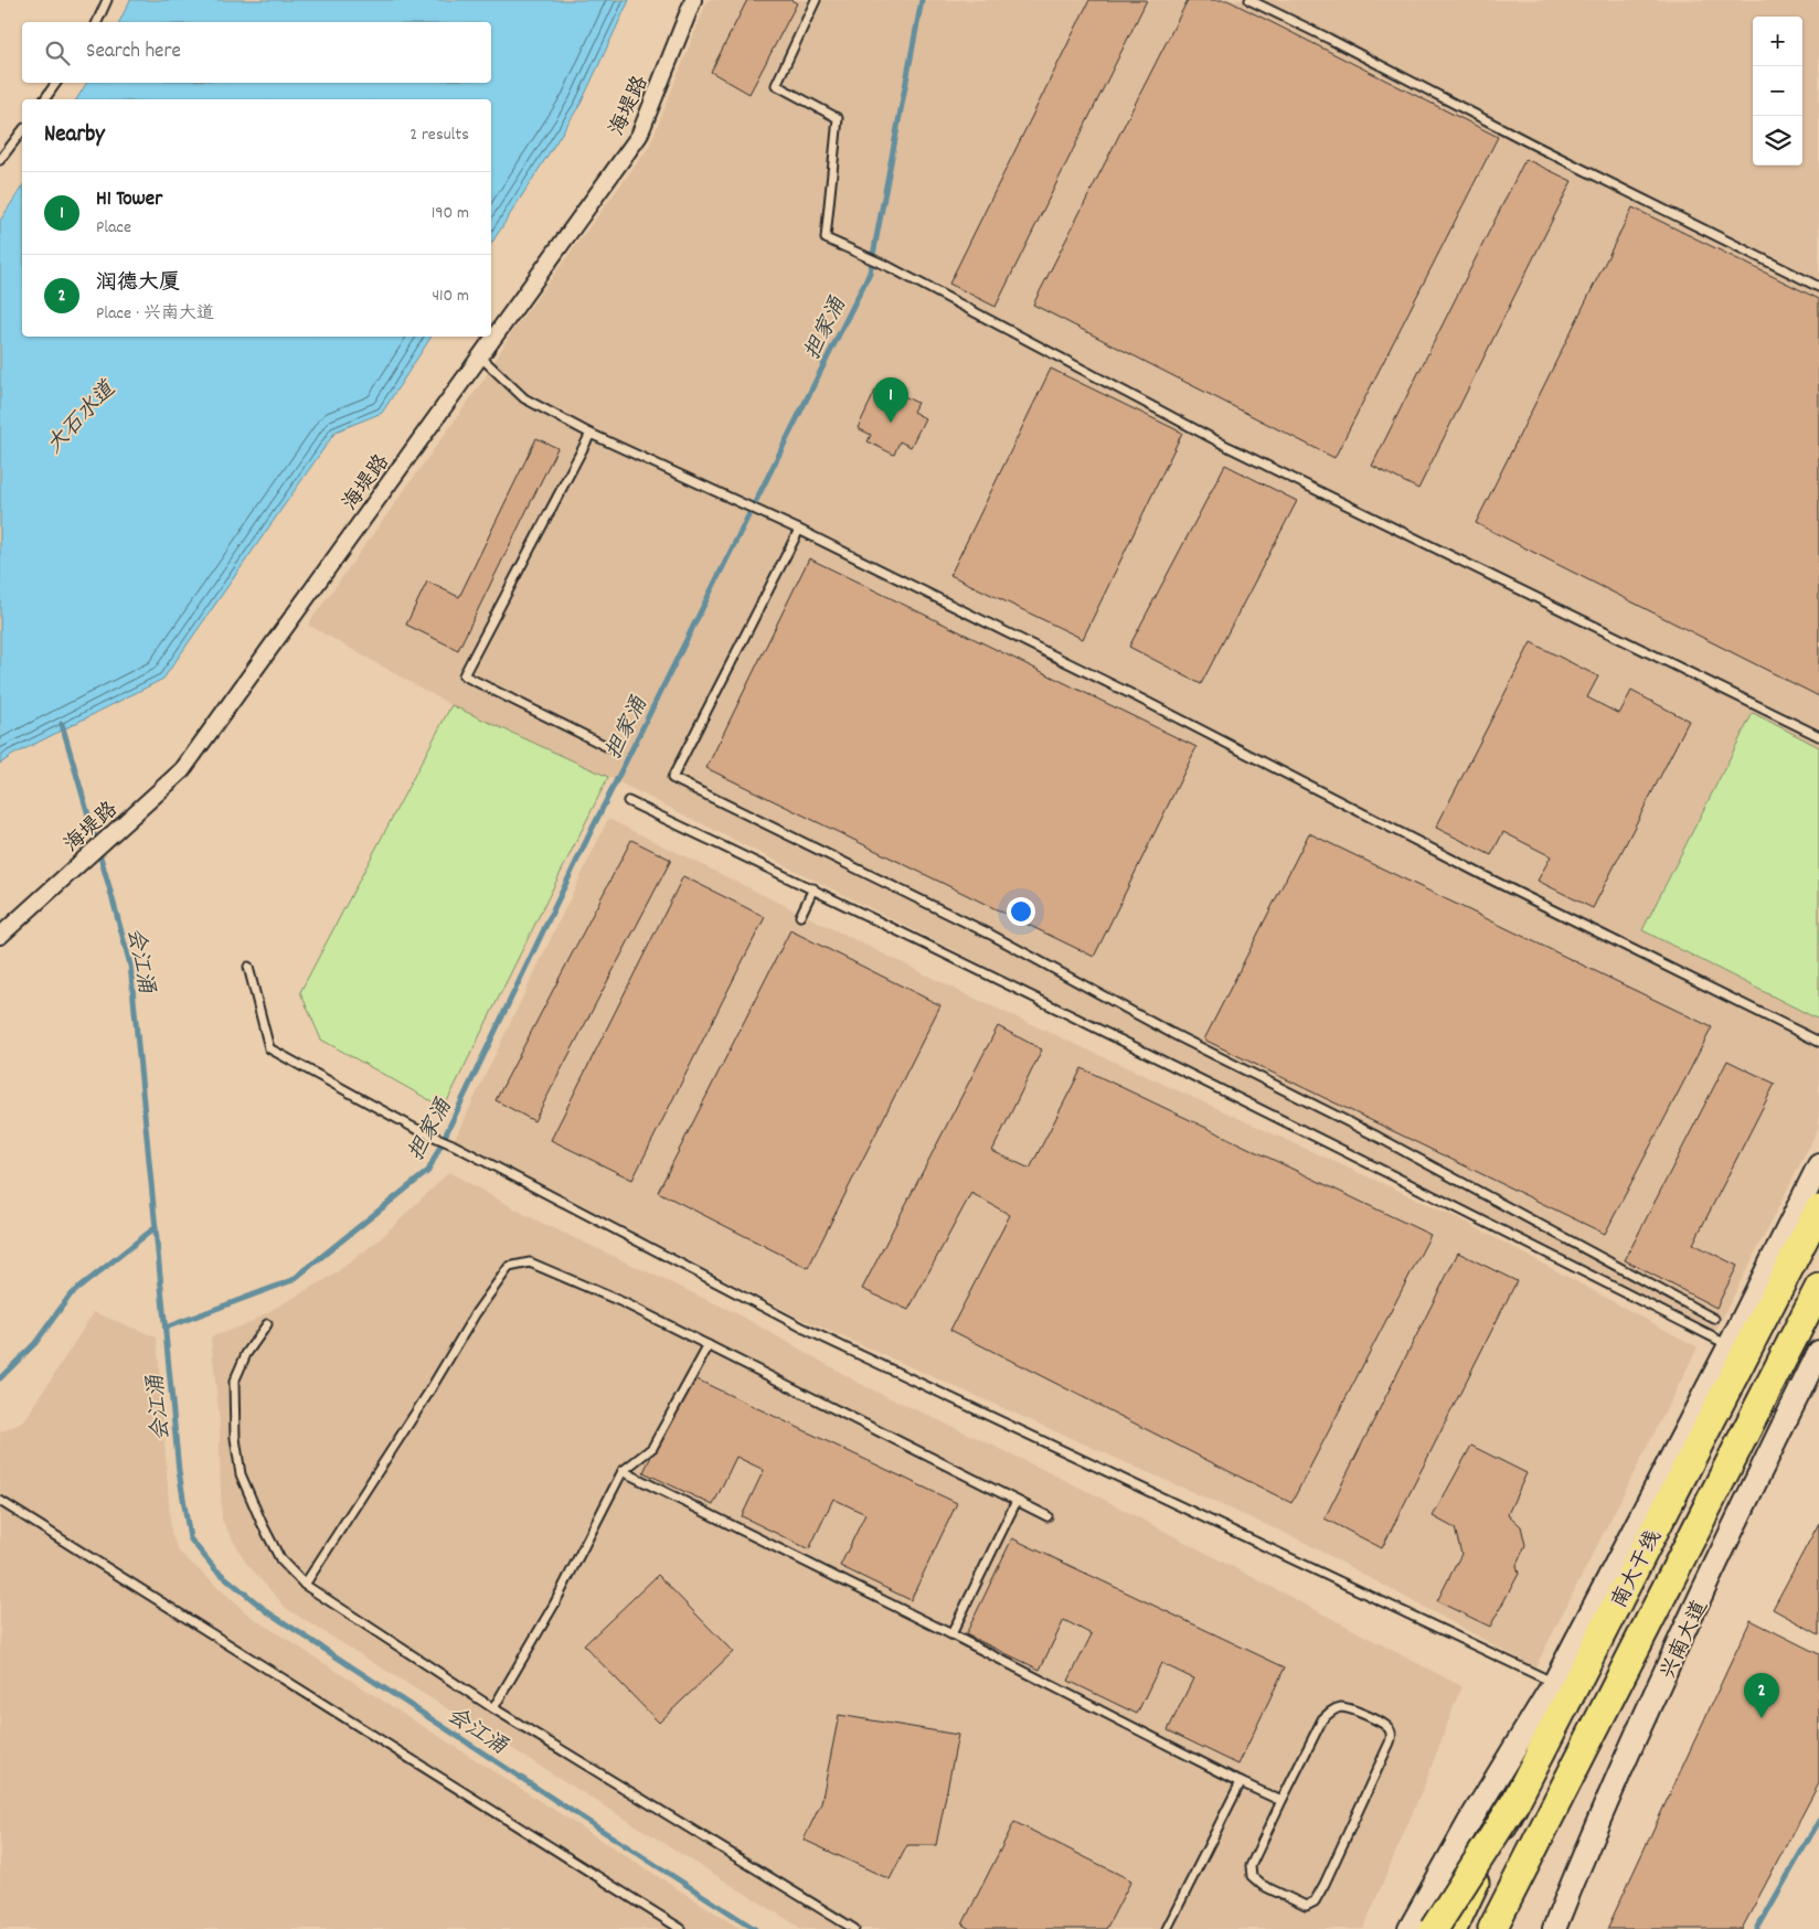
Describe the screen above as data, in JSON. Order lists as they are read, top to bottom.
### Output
{
  "streets": {
    "highway": ["南大干线"],
    "main road": ["兴南大道"],
    "street": ["海堤路"]
  },
  "water": ["担家涌", "大石水道", "会江涌"],
  "page": {
    "map_buttons": ["+", "−"],
    "search": "Search here",
    "heading": ["Nearby", "2 results"],
    "list": [
      {
        "mark": "1",
        "name": "H1 Tower",
        "note": "Place",
        "value": "190 m"
      },
      {
        "mark": "2",
        "name": "润德大厦",
        "note": "Place · 兴南大道",
        "value": "410 m"
      }
    ],
    "pins": ["1", "2"]
  }
}
